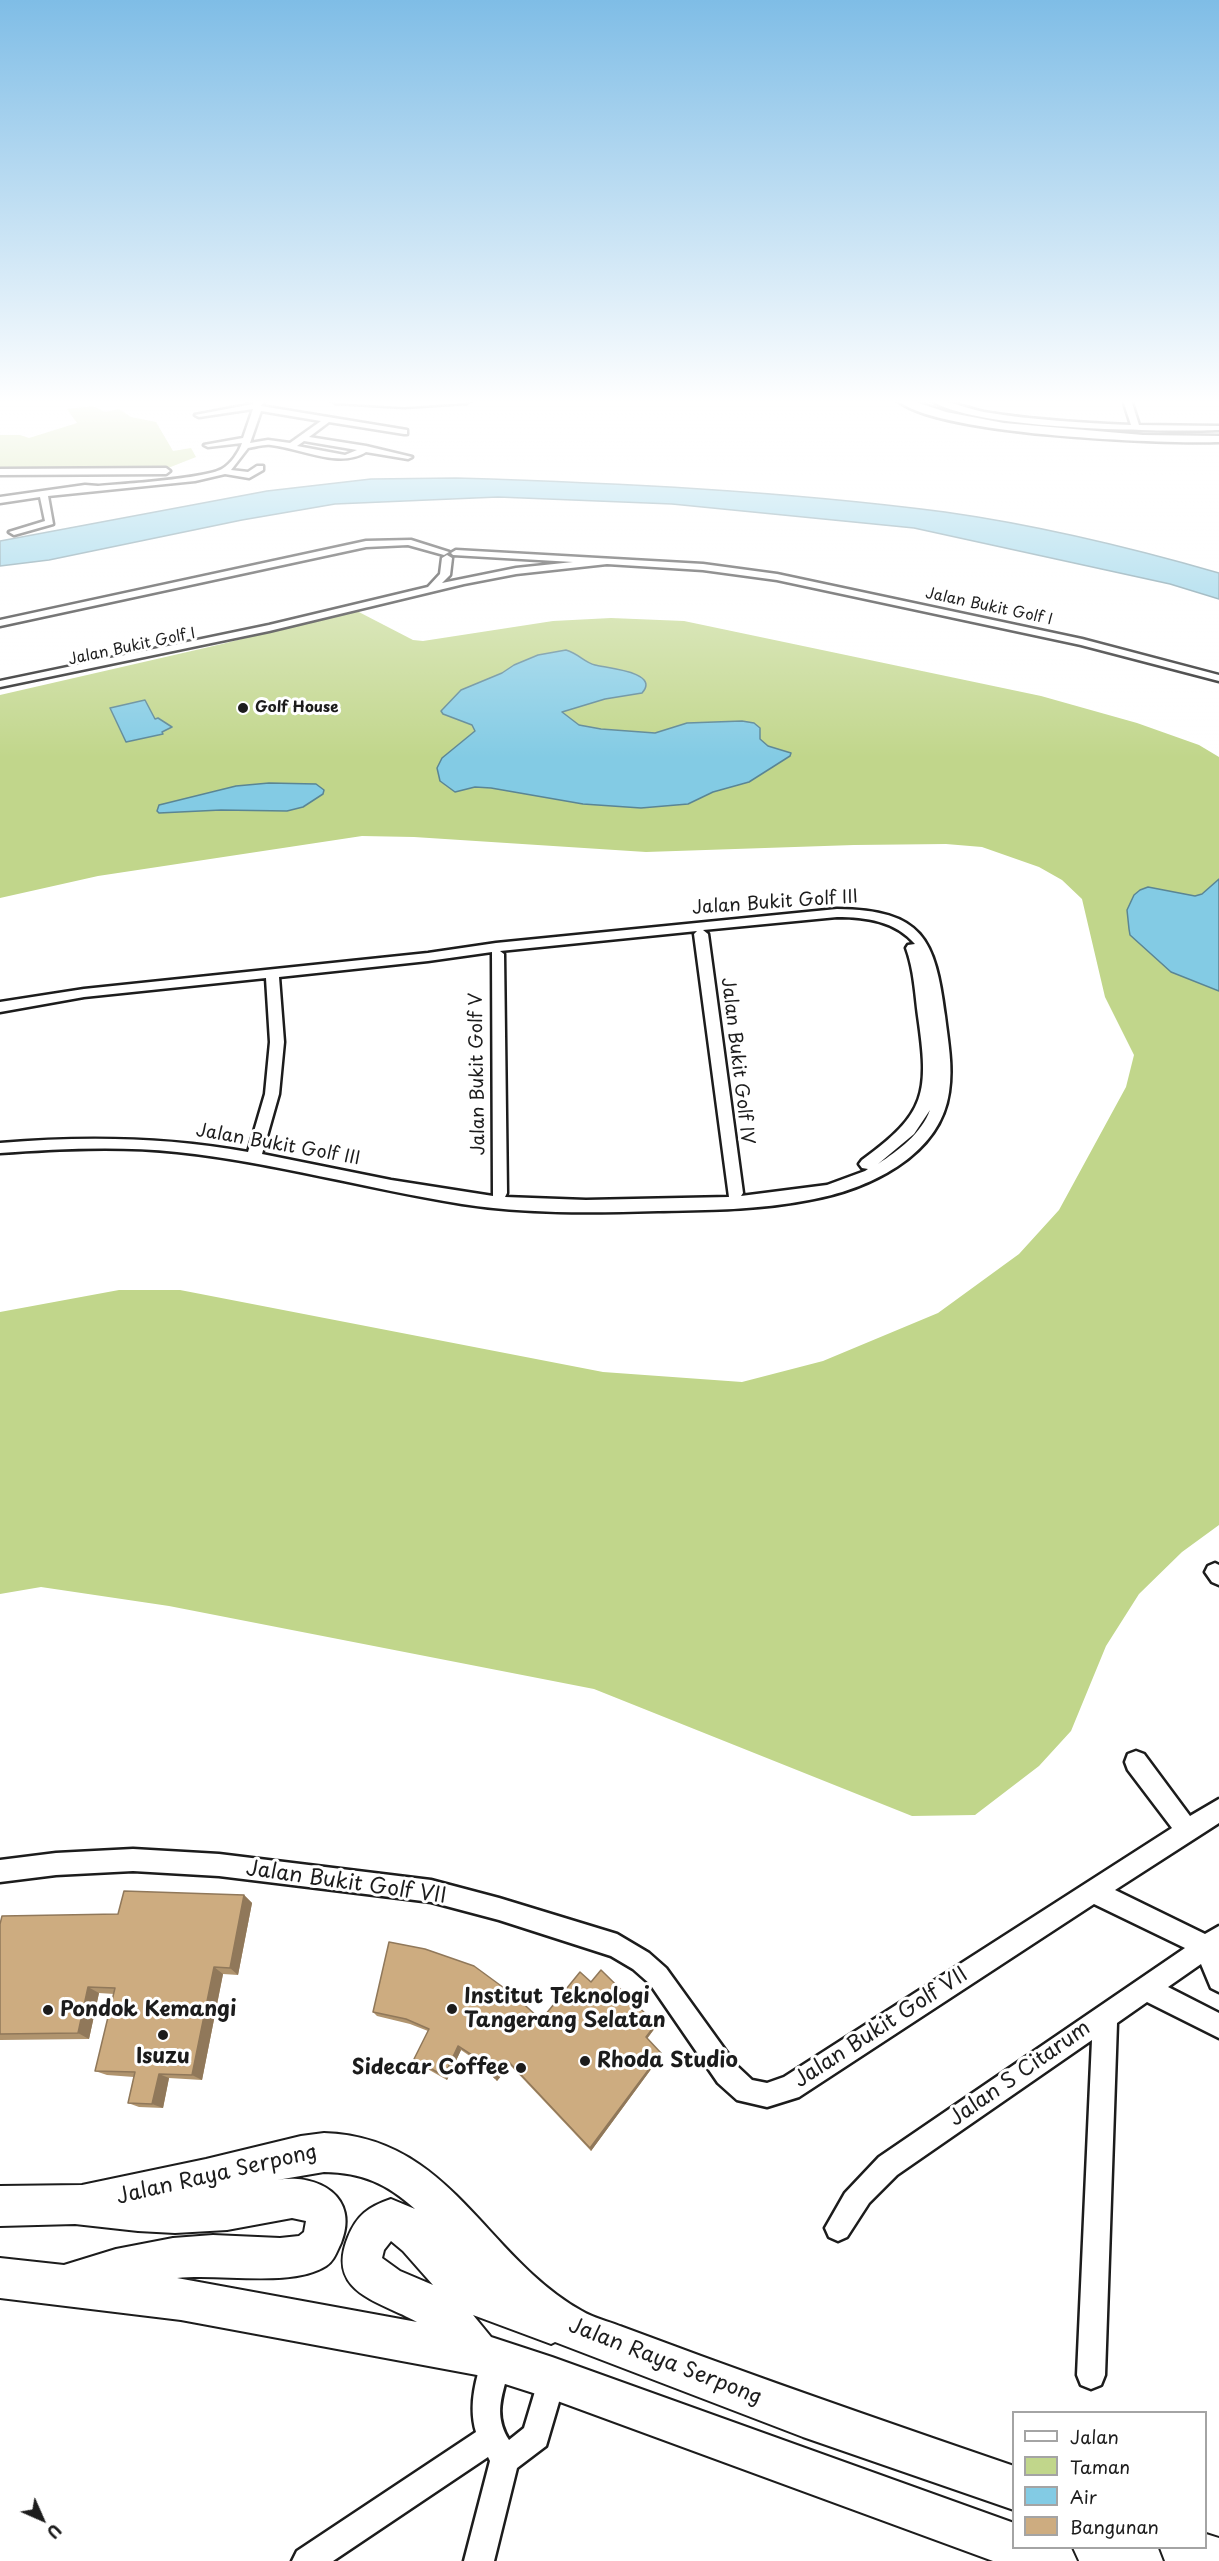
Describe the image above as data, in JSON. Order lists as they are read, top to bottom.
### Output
{
  "streets": {
    "main road": ["Jalan Raya Serpong"],
    "street": [
      "Jalan Bukit Golf I",
      "Jalan Bukit Golf III",
      "Jalan Bukit Golf IV",
      "Jalan Bukit Golf V",
      "Jalan Bukit Golf VII",
      "Jalan S Citarum"
    ]
  },
  "crossings": [
    ["Jalan Bukit Golf III", "Jalan Bukit Golf IV"],
    ["Jalan Bukit Golf III", "Jalan Bukit Golf V"]
  ],
  "places": [
    "Golf House",
    "Institut Teknologi Tangerang Selatan",
    "Pondok Kemangi",
    "Isuzu",
    "Rhoda Studio",
    "Sidecar Coffee"
  ],
  "legend": [
    "Jalan",
    "Taman",
    "Air",
    "Bangunan"
  ],
  "north": "bottom right"
}
